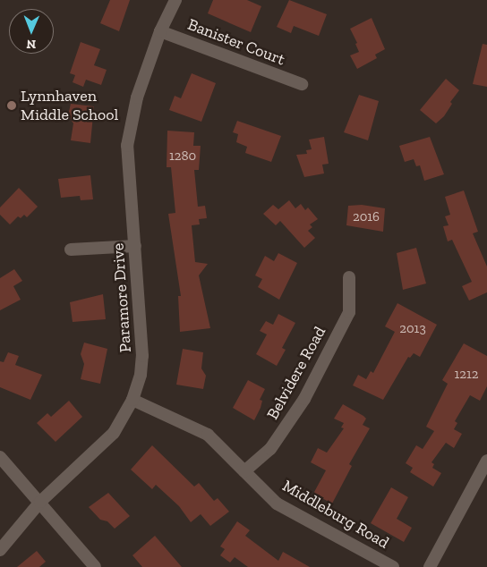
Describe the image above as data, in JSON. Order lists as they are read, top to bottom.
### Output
{
  "streets": {
    "street": [
      "Banister Court",
      "Paramore Drive",
      "Belvidere Road",
      "Middleburg Road"
    ]
  },
  "crossings": [
    ["Banister Court", "Paramore Drive"],
    ["Paramore Drive", "Middleburg Road"],
    ["Belvidere Road", "Middleburg Road"]
  ],
  "places": ["Lynnhaven Middle School"],
  "house_numbers": [
    "1280",
    "2016",
    "2013",
    "1212"
  ],
  "north": "bottom"
}
